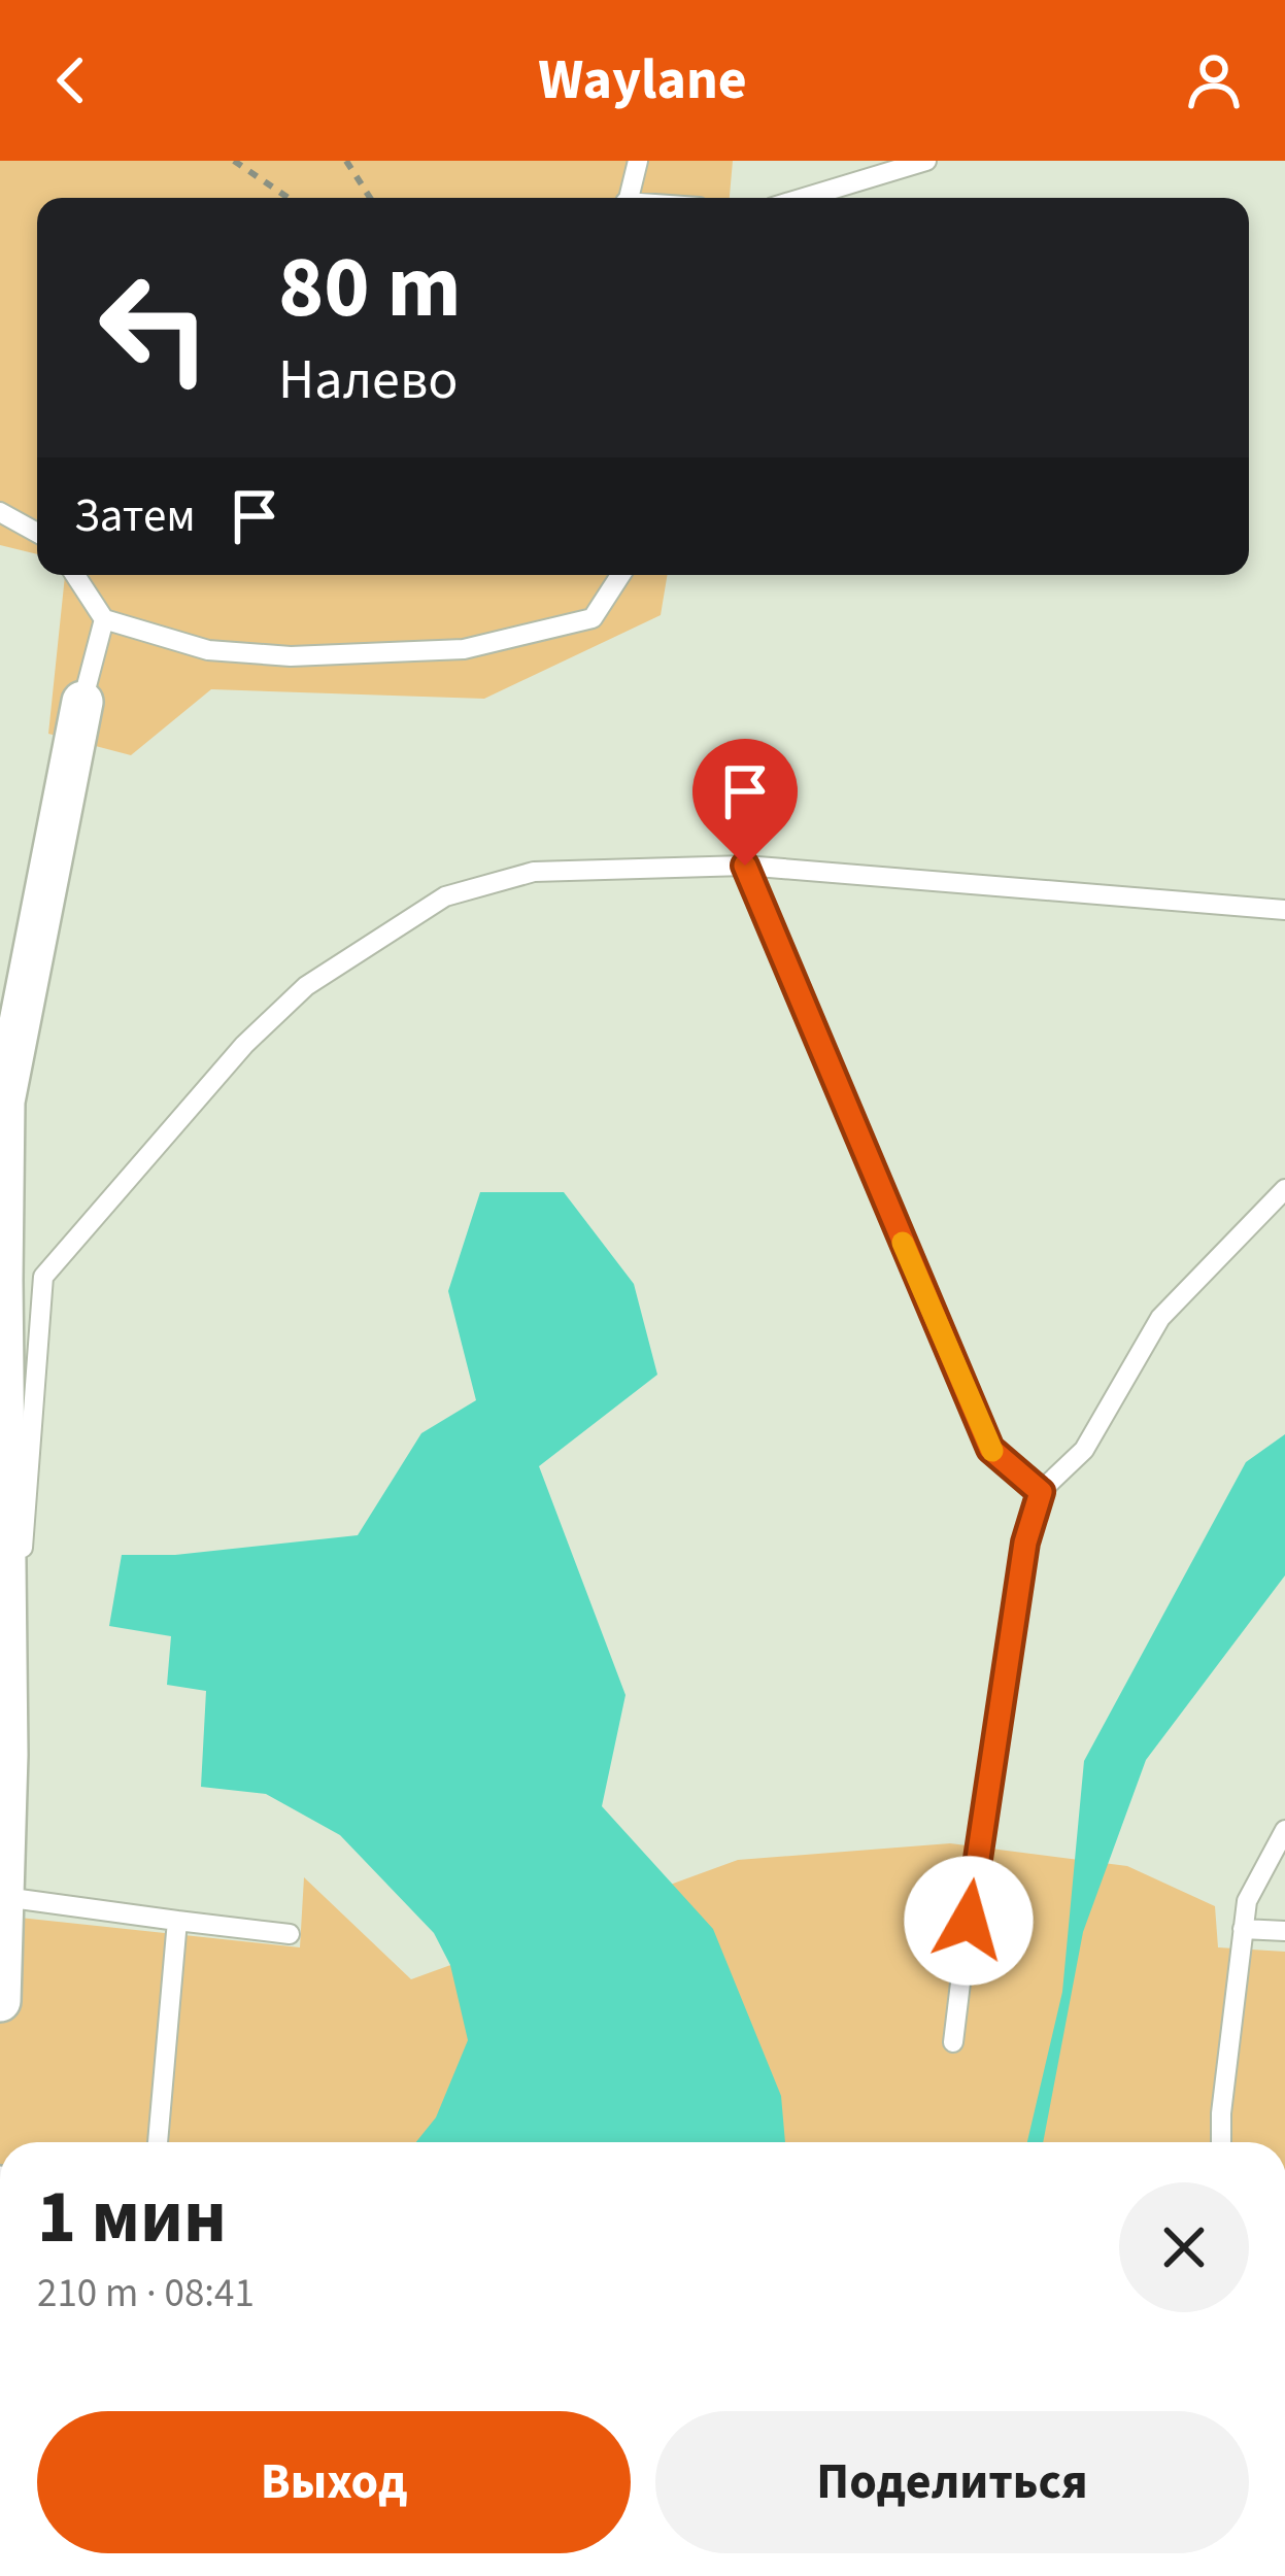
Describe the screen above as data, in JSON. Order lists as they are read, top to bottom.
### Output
{
  "page": {
    "header": "Waylane",
    "turn": ["80 m", "Налево"],
    "then": "Затем",
    "heading": ["1 мин", "210 m · 08:41"],
    "buttons": ["Выход", "Поделиться"]
  }
}
